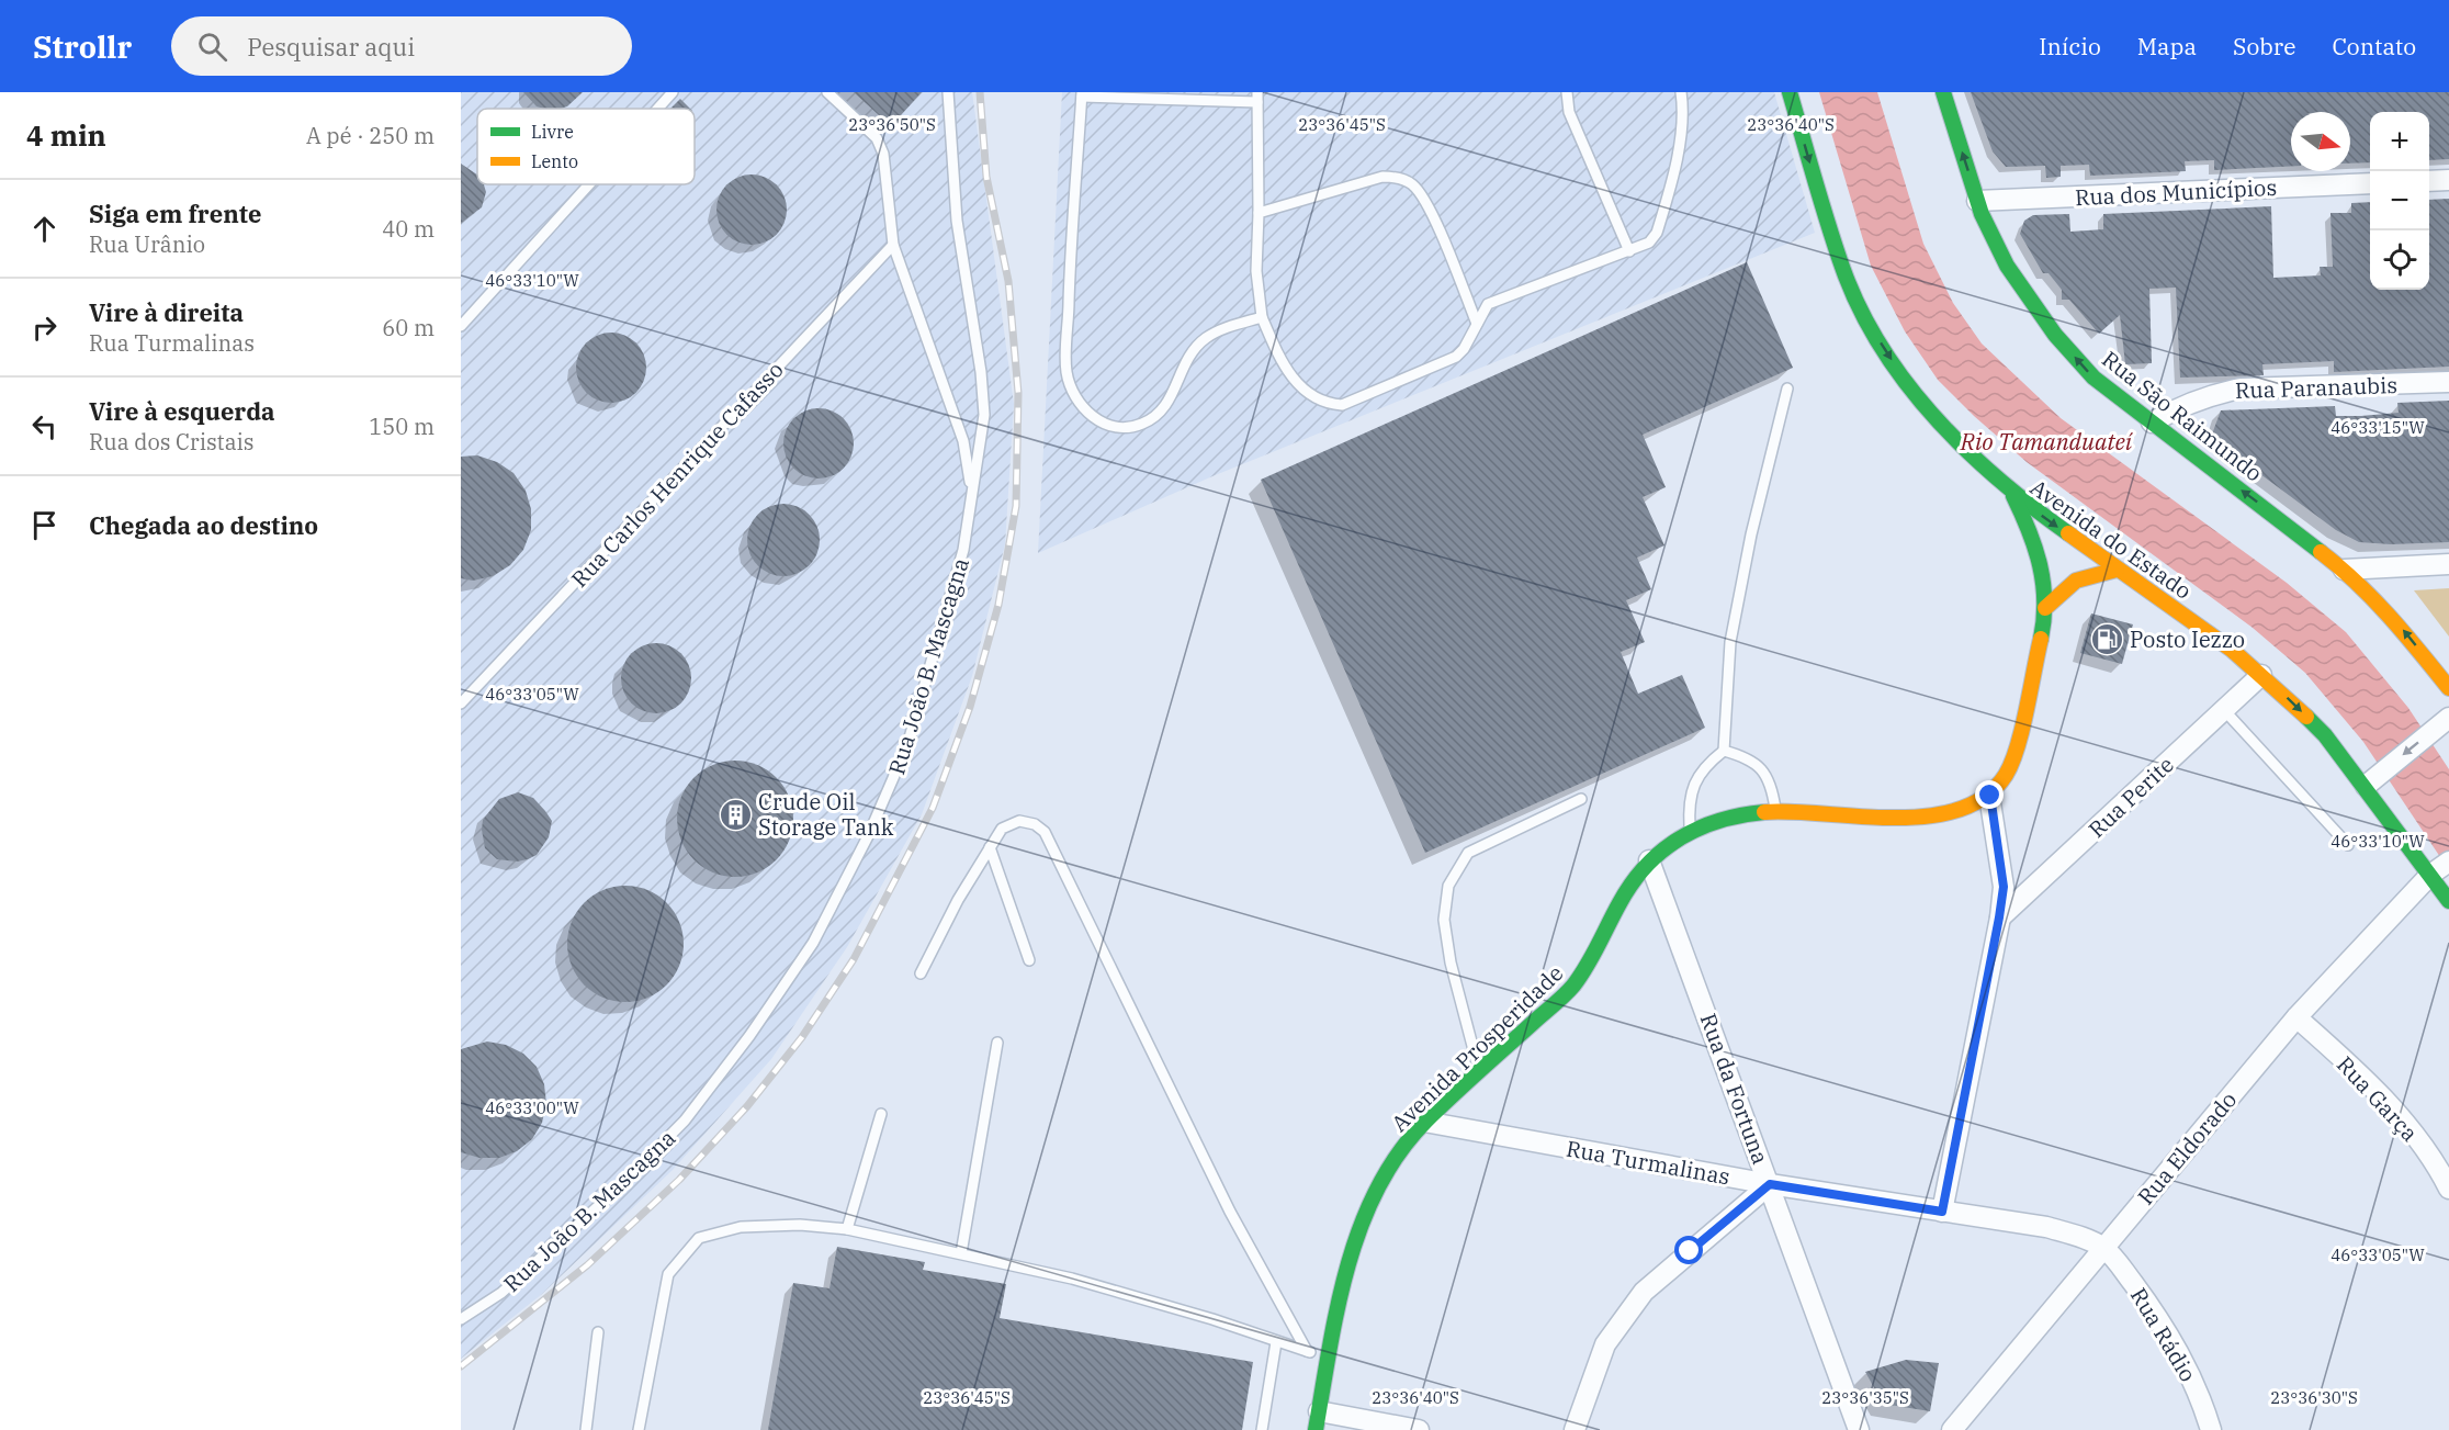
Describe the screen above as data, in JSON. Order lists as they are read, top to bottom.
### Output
{
  "streets": {
    "main road": ["Rua São Raimundo", "Avenida do Estado", "Avenida Prosperidade"],
    "street": [
      "Rua dos Municípios",
      "Rua Paranaubis",
      "Rua Perite",
      "Rua da Fortuna",
      "Rua Garça",
      "Rua Eldorado",
      "Rua Turmalinas",
      "Rua Rádio"
    ],
    "lane": ["Rua Carlos Henrique Cafasso", "Rua João B. Mascagna"]
  },
  "crossings": [
    ["Rua dos Municípios", "Rua São Raimundo"],
    ["Rua Paranaubis", "Rua São Raimundo"],
    ["Avenida do Estado", "Rua Perite"],
    ["Avenida do Estado", "Rua Eldorado"],
    ["Avenida Prosperidade", "Rua da Fortuna"],
    ["Avenida Prosperidade", "Rua Turmalinas"],
    ["Rua da Fortuna", "Rua Turmalinas"],
    ["Rua Garça", "Rua Eldorado"],
    ["Rua Eldorado", "Rua Turmalinas"],
    ["Rua Eldorado", "Rua Rádio"],
    ["Rua Turmalinas", "Rua Rádio"]
  ],
  "one_way": ["Rua São Raimundo", "Avenida do Estado"],
  "water": ["Rio Tamanduateí"],
  "places": {
    "fuel station": ["Posto Iezzo"],
    "building": ["Crude Oil Storage Tank"]
  },
  "legend": ["Livre", "Lento"],
  "north": "right",
  "page": {
    "header": "Strollr",
    "search": "Pesquisar aqui",
    "nav": [
      "Início",
      "Mapa",
      "Sobre",
      "Contato"
    ],
    "heading": ["4 min", "A pé · 250 m"],
    "map_buttons": ["+", "−"],
    "list": [
      ["Siga em frente", "Rua Urânio", "40 m"],
      ["Vire à direita", "Rua Turmalinas", "60 m"],
      ["Vire à esquerda", "Rua dos Cristais", "150 m"],
      "Chegada ao destino"
    ]
  },
  "coordinates": [
    "23°36'50\"S",
    "23°36'45\"S",
    "23°36'40\"S",
    "46°33'10\"W",
    "46°33'15\"W",
    "46°33'05\"W",
    "46°33'00\"W",
    "23°36'35\"S",
    "23°36'30\"S"
  ]
}
